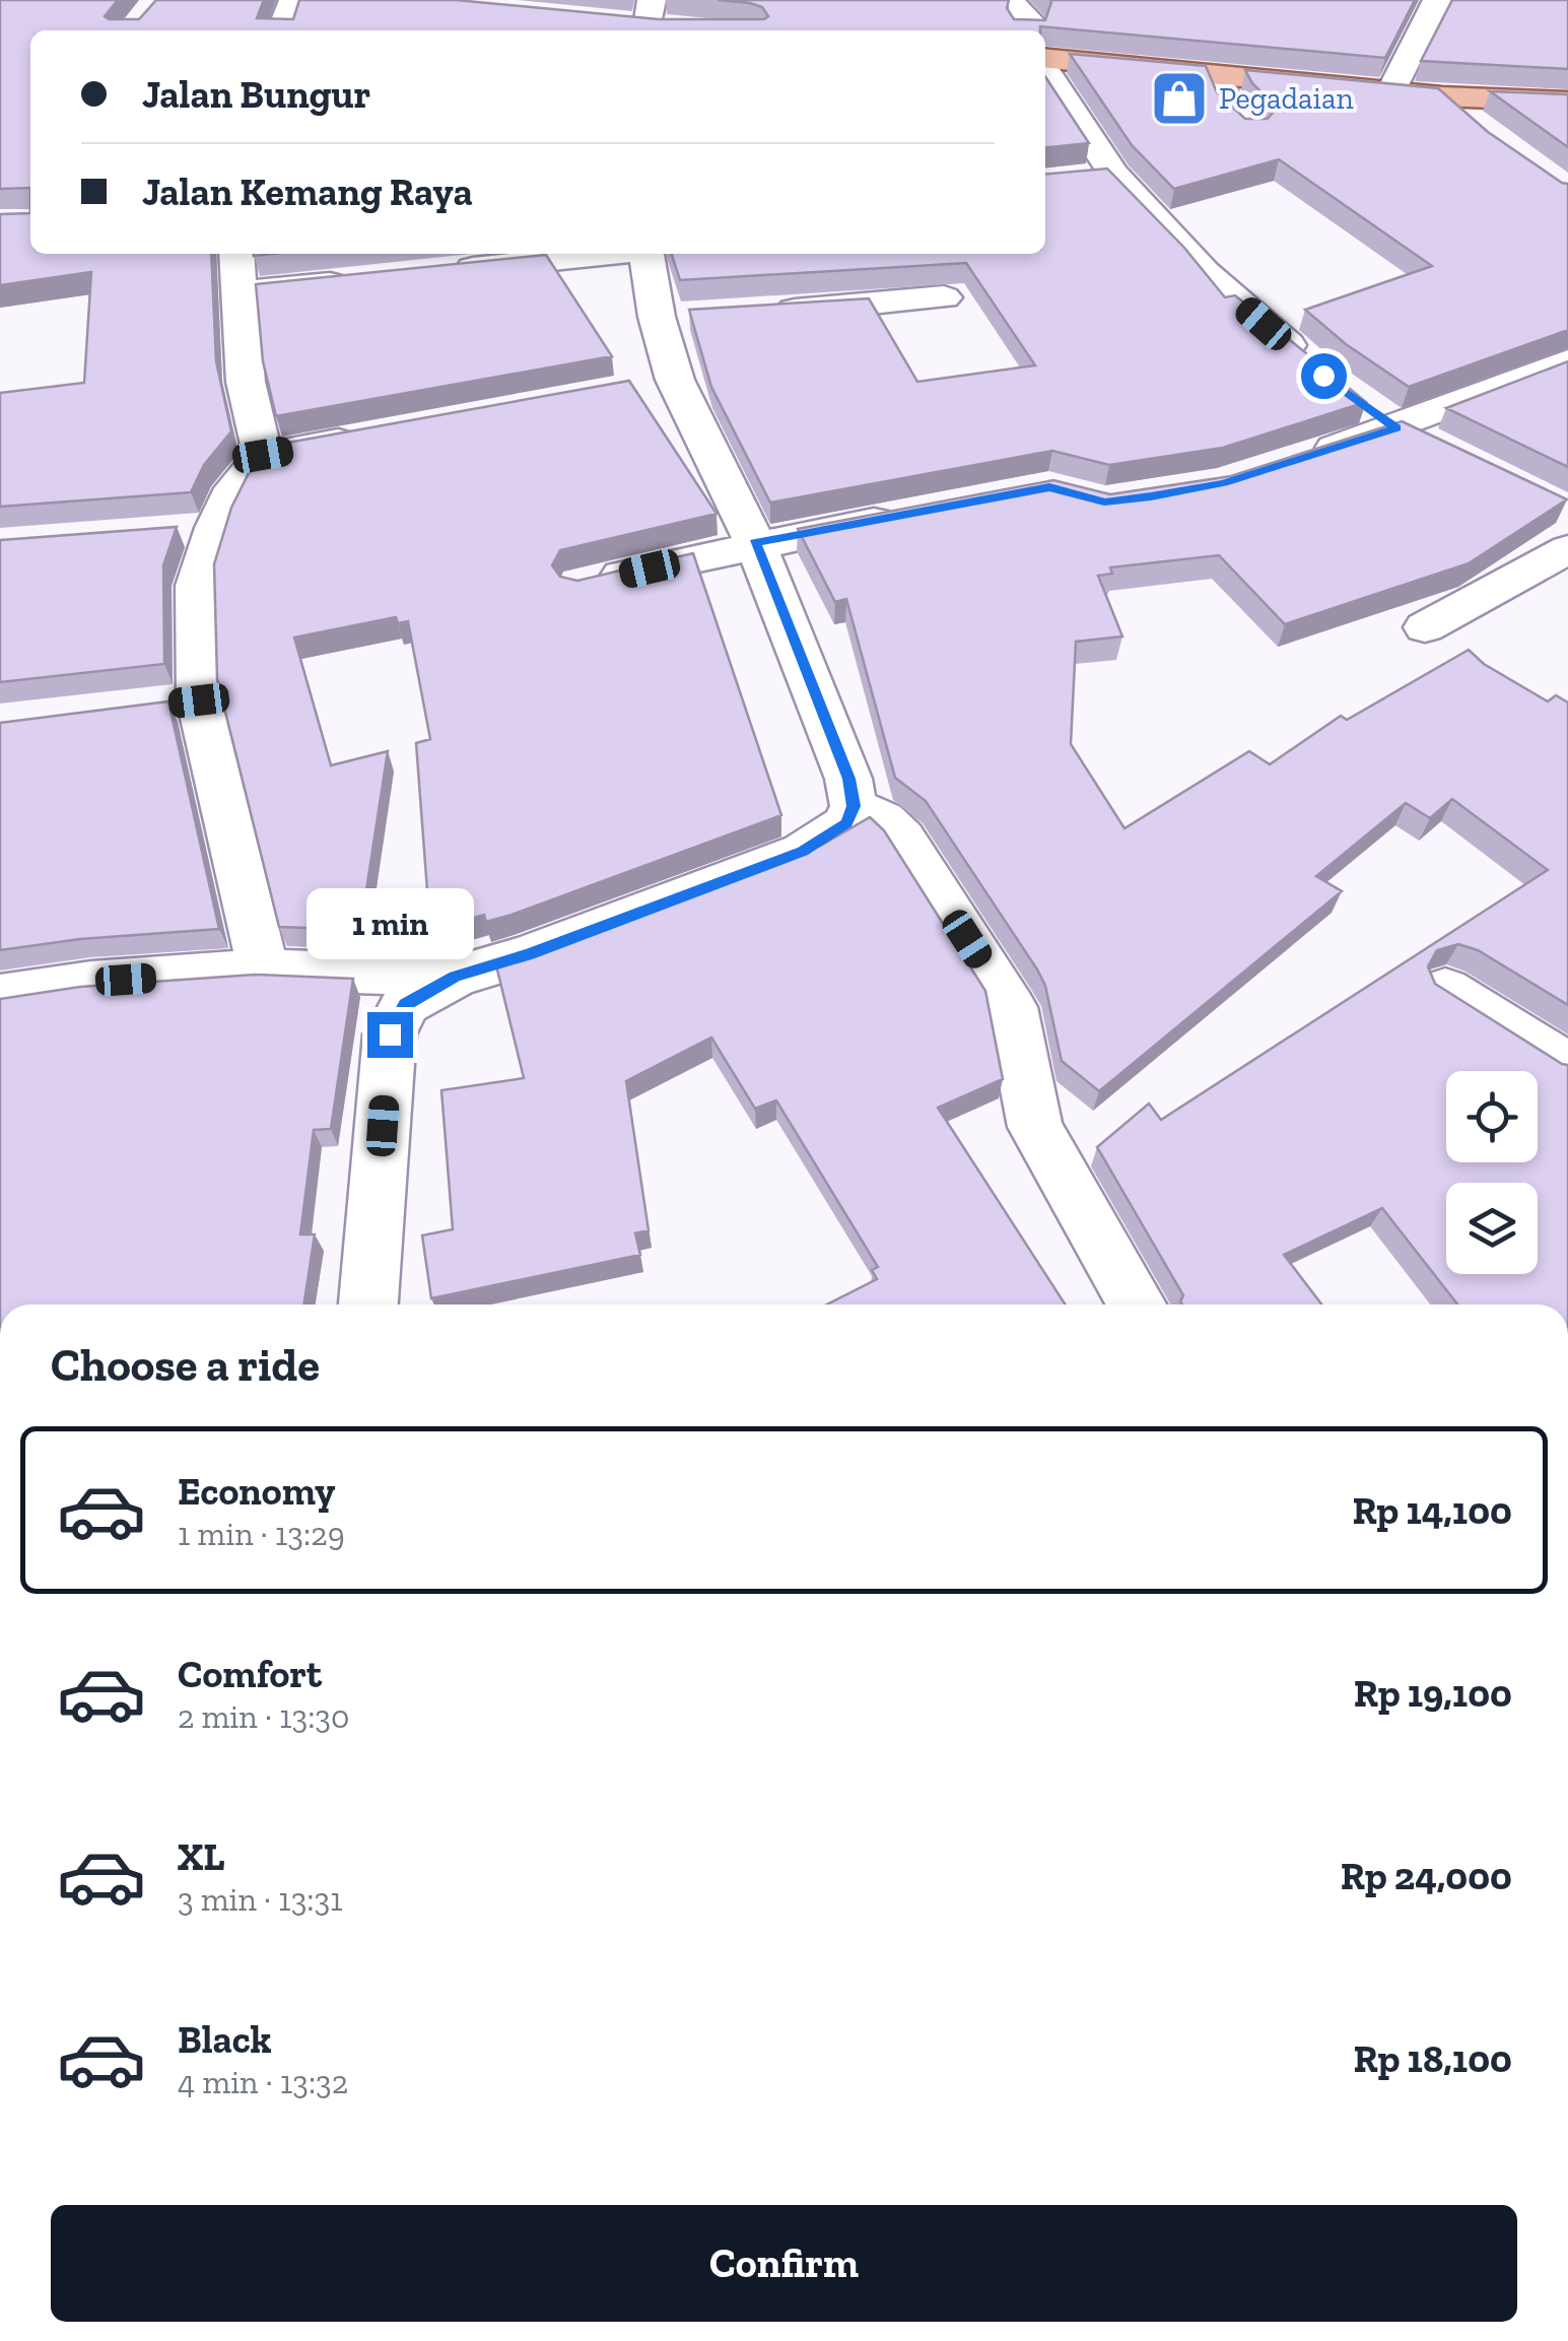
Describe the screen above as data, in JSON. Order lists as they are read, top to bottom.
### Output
{
  "places": {
    "shop": ["Pegadaian"]
  },
  "page": {
    "banner": ["Jalan Bungur", "Jalan Kemang Raya"],
    "bubble": "1 min",
    "heading": "Choose a ride",
    "list": [
      {
        "name": "Economy",
        "note": "1 min · 13:29",
        "value": "Rp 14,100"
      },
      {
        "name": "Comfort",
        "note": "2 min · 13:30",
        "value": "Rp 19,100"
      },
      {
        "name": "XL",
        "note": "3 min · 13:31",
        "value": "Rp 24,000"
      },
      {
        "name": "Black",
        "note": "4 min · 13:32",
        "value": "Rp 18,100"
      }
    ],
    "buttons": "Confirm"
  }
}
